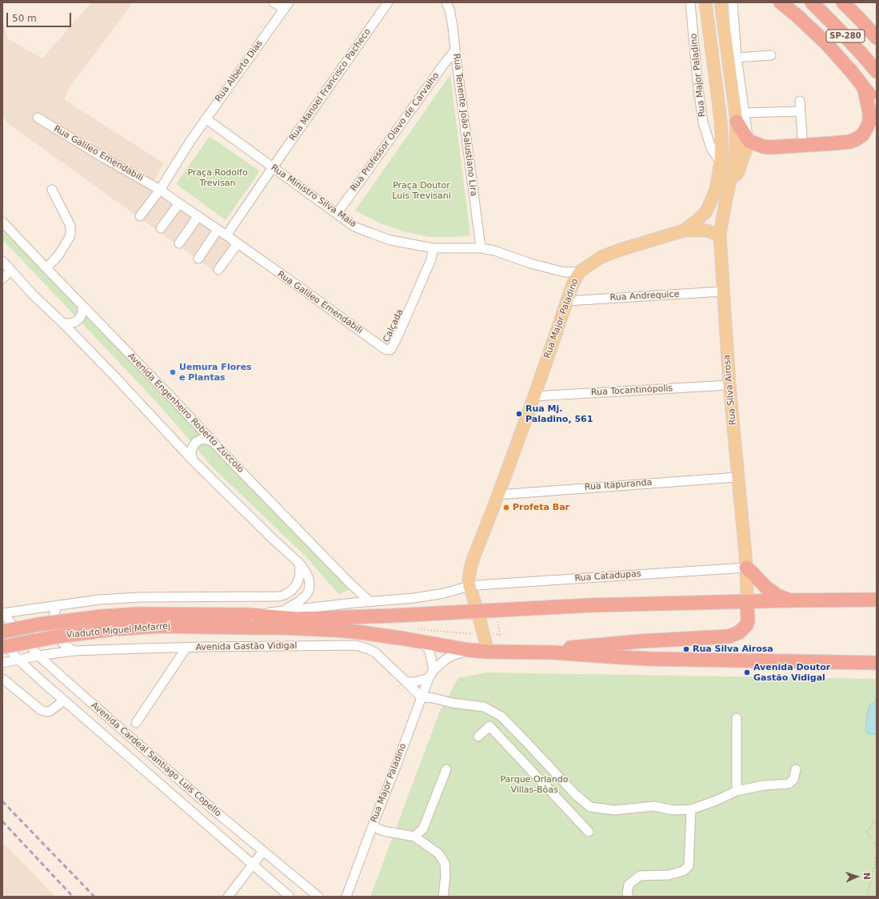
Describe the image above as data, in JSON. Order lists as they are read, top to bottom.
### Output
{
  "streets": {
    "highway": ["SP-280", "Viaduto Miguel Mofarrej", "Avenida Gastão Vidigal"],
    "main road": ["Rua Major Paladino", "Rua Silva Airosa"],
    "street": [
      "Rua Alberto Dias",
      "Rua Manoel Francisco Pacheco",
      "Rua Tenente João Salustiano Lira",
      "Rua Professor Olavo de Carvalho",
      "Rua Galileo Emendabili",
      "Rua Ministro Silva Maia",
      "Rua Andrequice",
      "Rua Tocantinópolis",
      "Avenida Engenheiro Roberto Zuccolo",
      "Rua Itapuranda",
      "Rua Catadupas",
      "Avenida Cardeal Santiago Luís Copello"
    ]
  },
  "crossings": [
    ["Rua Alberto Dias", "Rua Galileo Emendabili"],
    ["Rua Alberto Dias", "Rua Ministro Silva Maia"],
    ["Rua Major Paladino", "Rua Ministro Silva Maia"],
    ["Rua Major Paladino", "Rua Andrequice"],
    ["Rua Major Paladino", "Rua Tocantinópolis"],
    ["Rua Major Paladino", "Rua Itapuranda"],
    ["Rua Major Paladino", "Rua Catadupas"],
    ["Rua Major Paladino", "Avenida Gastão Vidigal"],
    ["Rua Manoel Francisco Pacheco", "Rua Galileo Emendabili"],
    ["Rua Manoel Francisco Pacheco", "Rua Ministro Silva Maia"],
    ["Rua Tenente João Salustiano Lira", "Rua Professor Olavo de Carvalho"],
    ["Rua Tenente João Salustiano Lira", "Rua Ministro Silva Maia"],
    ["Rua Professor Olavo de Carvalho", "Rua Ministro Silva Maia"],
    ["Rua Galileo Emendabili", "Rua Ministro Silva Maia"],
    ["Rua Andrequice", "Rua Silva Airosa"],
    ["Rua Silva Airosa", "Rua Tocantinópolis"],
    ["Rua Silva Airosa", "Rua Itapuranda"],
    ["Rua Silva Airosa", "Rua Catadupas"],
    ["Viaduto Miguel Mofarrej", "Avenida Gastão Vidigal"],
    ["Avenida Gastão Vidigal", "Avenida Cardeal Santiago Luís Copello"]
  ],
  "parks": ["Praça Rodolfo Trevisan", "Praça Doutor Luis Trevisani", "Parque Orlando Villas-Bôas"],
  "places": [
    "Uemura Flores e Plantas",
    "Rua Mj. Paladino, 561",
    "Profeta Bar",
    "Rua Silva Airosa",
    "Avenida Doutor Gastão Vidigal"
  ],
  "scale_bar": "50 m",
  "north": "right"
}
